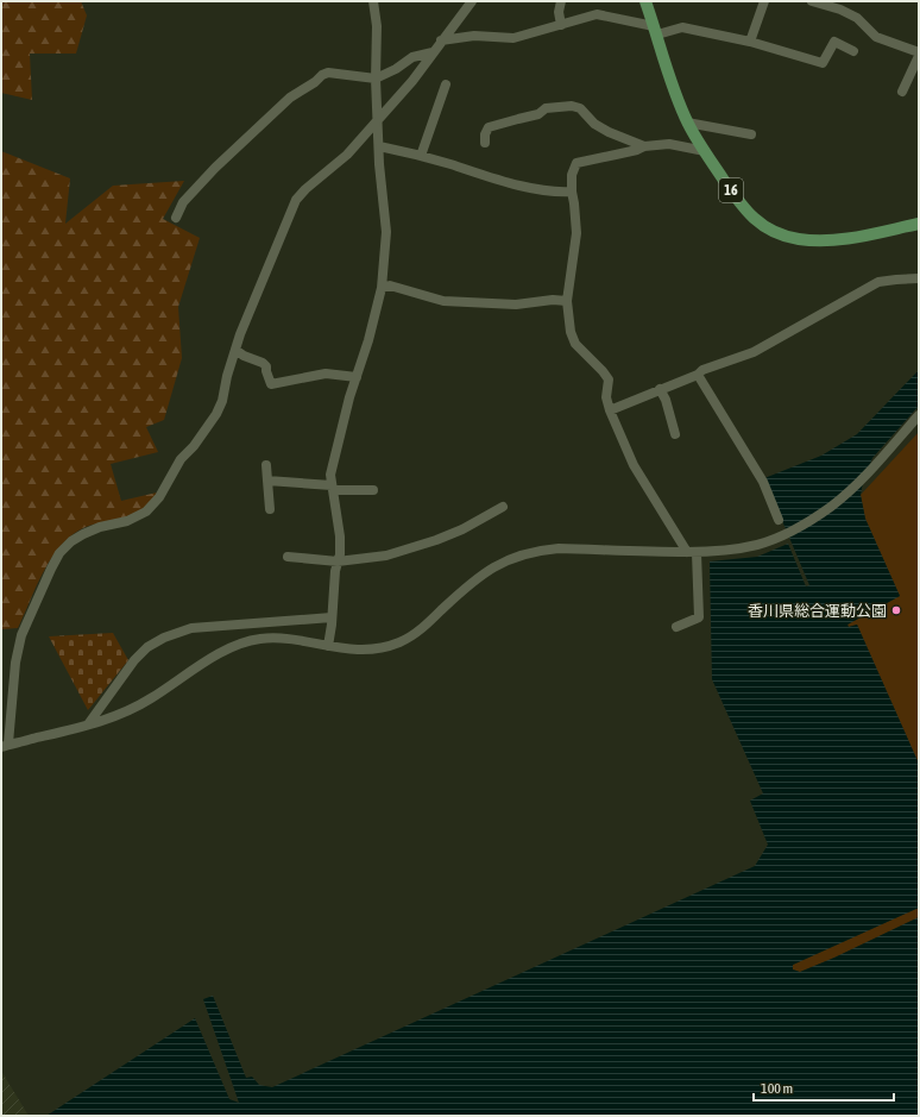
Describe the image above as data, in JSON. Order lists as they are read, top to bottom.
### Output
{
  "streets": {
    "main road": ["16"]
  },
  "places": ["香川県総合運動公園"],
  "scale_bar": "100 m"
}
